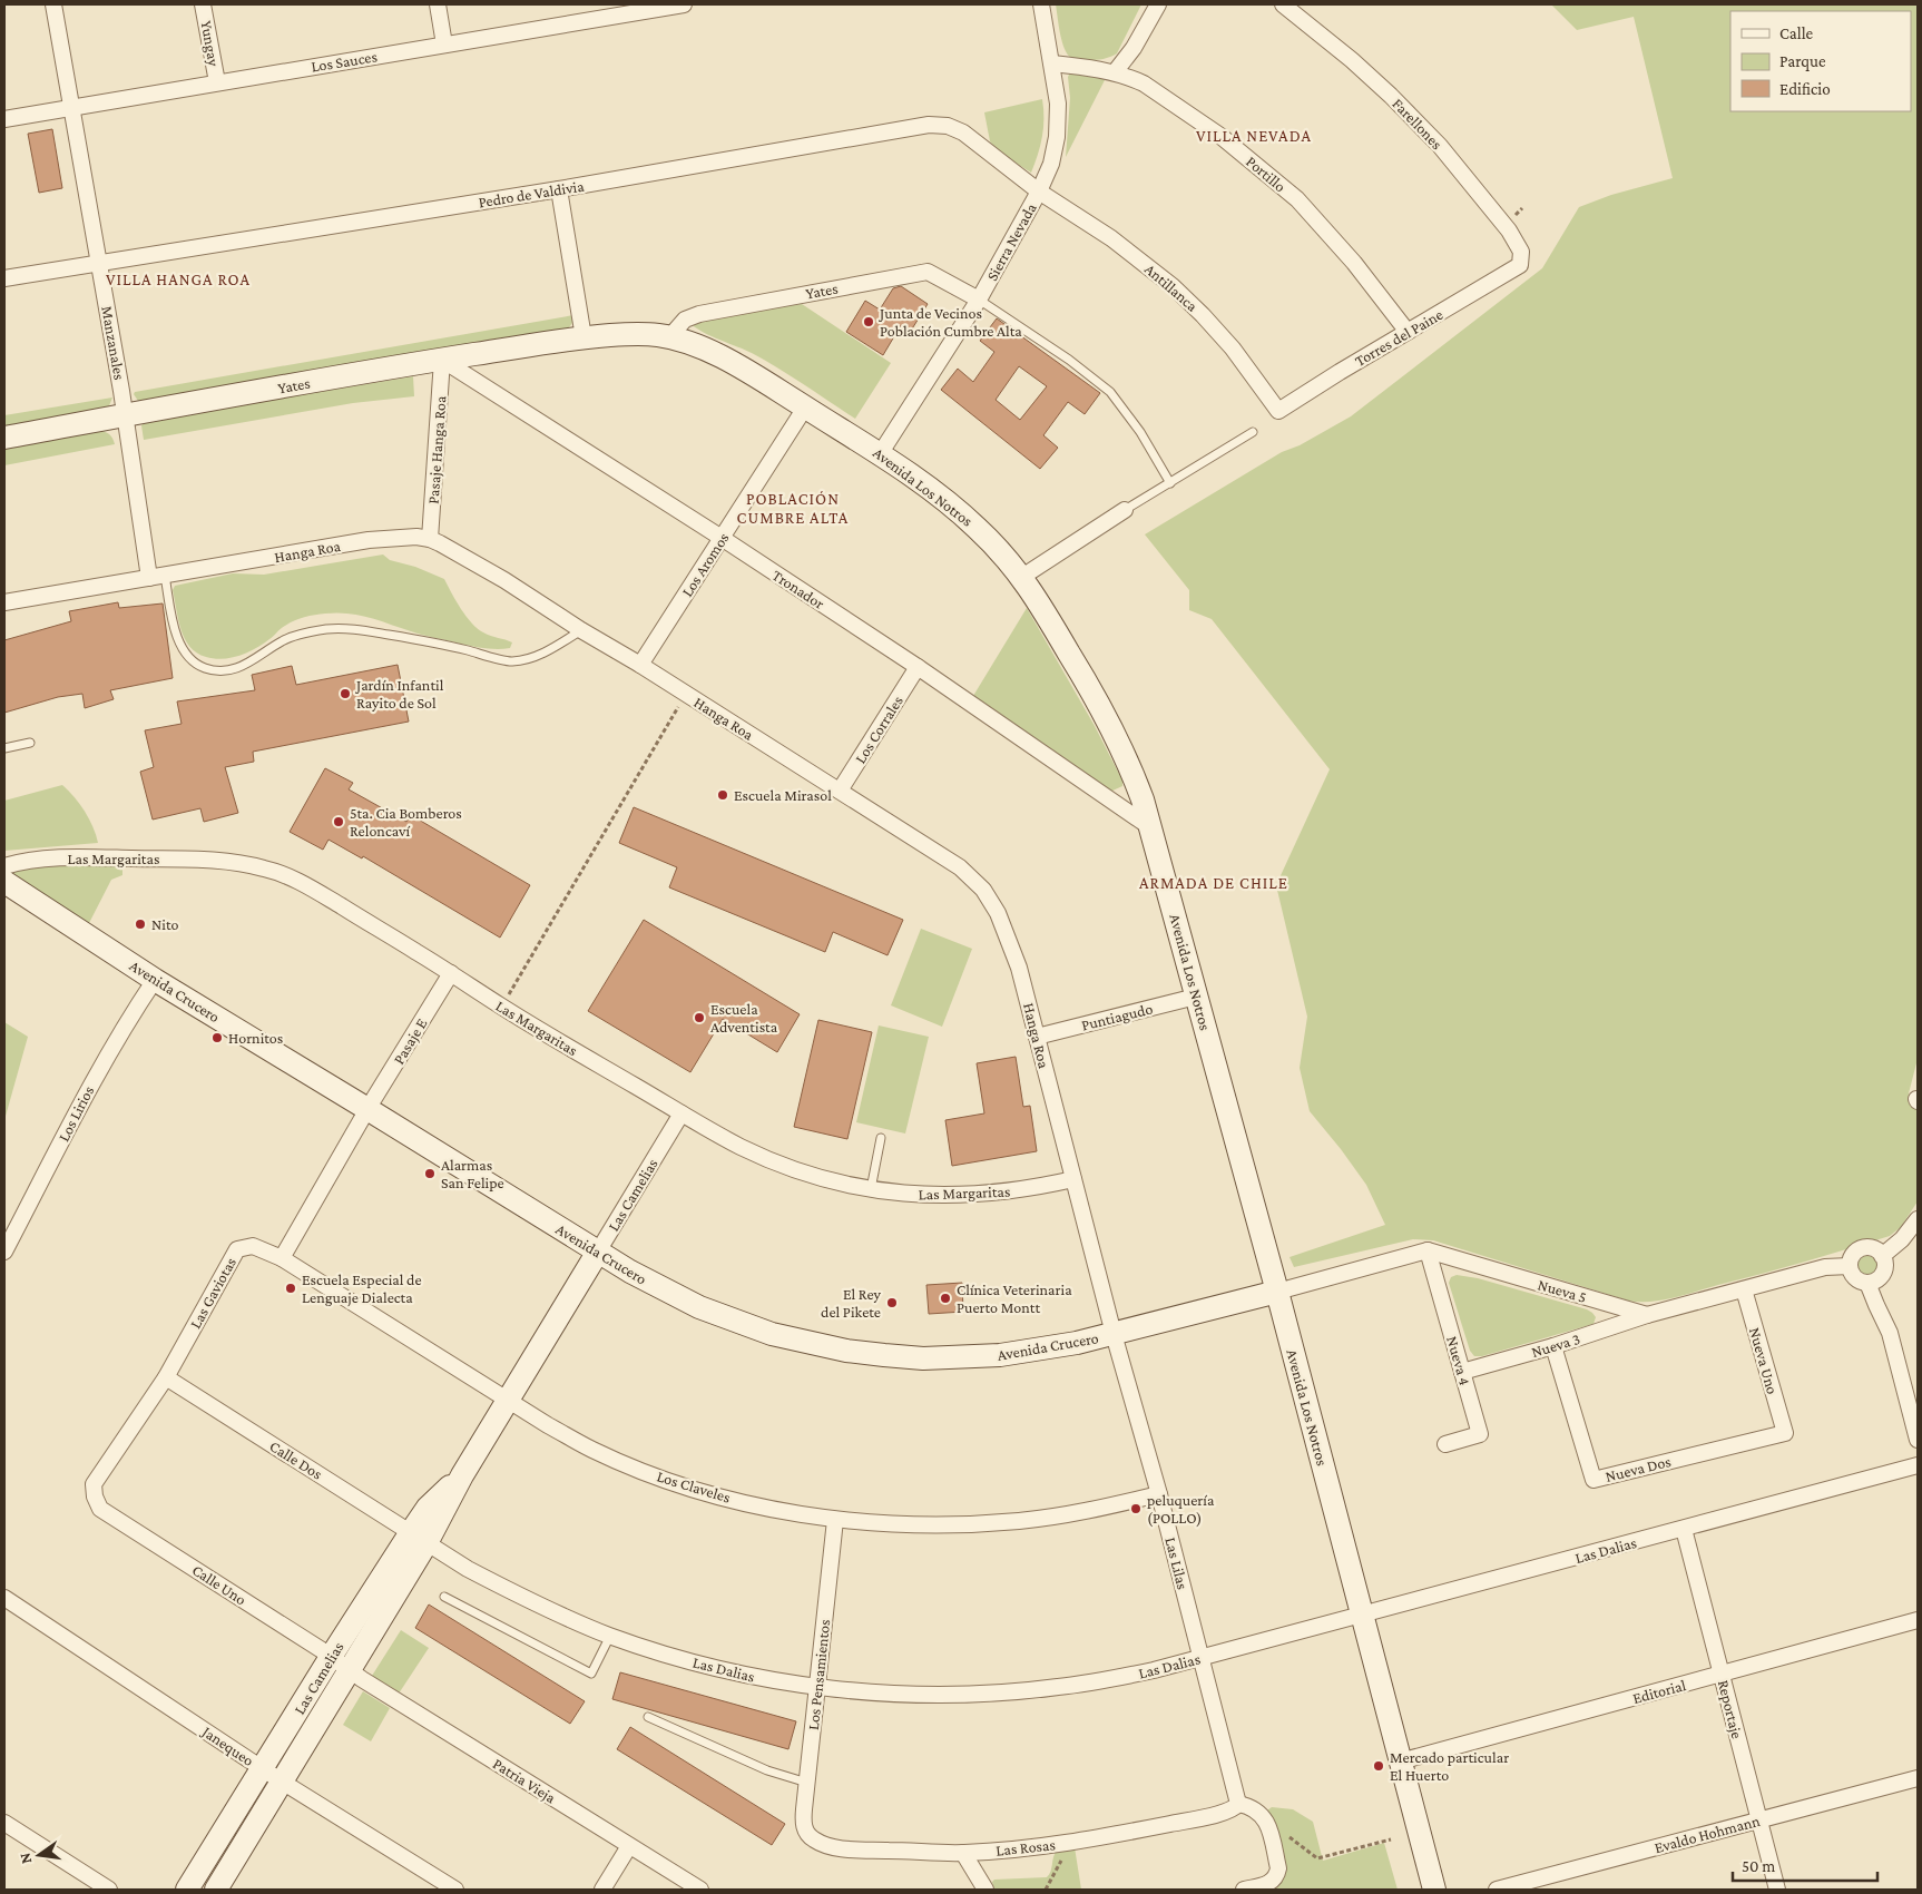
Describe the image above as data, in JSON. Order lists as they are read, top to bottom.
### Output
{
  "streets": {
    "main road": [
      "Yates",
      "Avenida Los Notros",
      "Avenida Crucero",
      "Las Camelias"
    ],
    "street": [
      "Yungay",
      "Los Sauces",
      "Farellones",
      "Portillo",
      "Pedro de Valdivia",
      "Sierra Nevada",
      "Antillanca",
      "Torres del Paine",
      "Manzanales",
      "Pasaje Hanga Roa",
      "Hanga Roa",
      "Los Aromos",
      "Tronador",
      "Los Corrales",
      "Las Margaritas",
      "Puntiagudo",
      "Pasaje E",
      "Los Lirios",
      "Nueva 5",
      "Las Gaviotas",
      "Nueva 3",
      "Nueva 4",
      "Nueva Uno",
      "Calle Dos",
      "Nueva Dos",
      "Los Claveles",
      "Las Dalias",
      "Las Lilas",
      "Calle Uno",
      "Los Pensamientos",
      "Editorial",
      "Reportaje",
      "Janequeo",
      "Patria Vieja",
      "Evaldo Hohmann",
      "Las Rosas"
    ]
  },
  "crossings": [
    ["Yungay", "Los Sauces"],
    ["Los Sauces", "Manzanales"],
    ["Farellones", "Torres del Paine"],
    ["Portillo", "Sierra Nevada"],
    ["Portillo", "Torres del Paine"],
    ["Pedro de Valdivia", "Sierra Nevada"],
    ["Pedro de Valdivia", "Antillanca"],
    ["Pedro de Valdivia", "Manzanales"],
    ["Sierra Nevada", "Antillanca"],
    ["Sierra Nevada", "Yates"],
    ["Sierra Nevada", "Avenida Los Notros"],
    ["Antillanca", "Torres del Paine"],
    ["Yates", "Manzanales"],
    ["Yates", "Pasaje Hanga Roa"],
    ["Yates", "Avenida Los Notros"],
    ["Yates", "Tronador"],
    ["Manzanales", "Hanga Roa"],
    ["Pasaje Hanga Roa", "Hanga Roa"],
    ["Pasaje Hanga Roa", "Tronador"],
    ["Avenida Los Notros", "Los Aromos"],
    ["Avenida Los Notros", "Tronador"],
    ["Avenida Los Notros", "Avenida Crucero"],
    ["Avenida Los Notros", "Puntiagudo"],
    ["Avenida Los Notros", "Las Dalias"],
    ["Avenida Los Notros", "Editorial"],
    ["Hanga Roa", "Los Aromos"],
    ["Hanga Roa", "Los Corrales"],
    ["Hanga Roa", "Las Margaritas"],
    ["Hanga Roa", "Avenida Crucero"],
    ["Hanga Roa", "Puntiagudo"],
    ["Hanga Roa", "Las Lilas"],
    ["Los Aromos", "Tronador"],
    ["Tronador", "Los Corrales"],
    ["Las Margaritas", "Pasaje E"],
    ["Las Margaritas", "Las Camelias"],
    ["Avenida Crucero", "Pasaje E"],
    ["Avenida Crucero", "Los Lirios"],
    ["Avenida Crucero", "Las Camelias"],
    ["Avenida Crucero", "Las Lilas"],
    ["Las Camelias", "Calle Dos"],
    ["Las Camelias", "Los Claveles"],
    ["Las Camelias", "Las Dalias"],
    ["Las Camelias", "Calle Uno"],
    ["Las Camelias", "Janequeo"],
    ["Las Camelias", "Patria Vieja"],
    ["Nueva 5", "Nueva 3"],
    ["Nueva 5", "Nueva 4"],
    ["Las Gaviotas", "Calle Dos"],
    ["Las Gaviotas", "Los Claveles"],
    ["Las Gaviotas", "Calle Uno"],
    ["Nueva 3", "Nueva 4"],
    ["Nueva 3", "Nueva Dos"],
    ["Nueva Uno", "Nueva Dos"],
    ["Calle Dos", "Las Dalias"],
    ["Los Claveles", "Las Lilas"],
    ["Los Claveles", "Los Pensamientos"],
    ["Las Dalias", "Las Lilas"],
    ["Las Dalias", "Los Pensamientos"],
    ["Las Dalias", "Reportaje"],
    ["Las Lilas", "Las Rosas"],
    ["Calle Uno", "Patria Vieja"],
    ["Los Pensamientos", "Las Rosas"],
    ["Editorial", "Reportaje"],
    ["Reportaje", "Evaldo Hohmann"]
  ],
  "districts": [
    "VILLA NEVADA",
    "VILLA HANGA ROA",
    "POBLACIÓN CUMBRE ALTA",
    "ARMADA DE CHILE"
  ],
  "places": [
    "Junta de Vecinos Población Cumbre Alta",
    "Jardín Infantil Rayito de Sol",
    "Escuela Mirasol",
    "5ta. Cia Bomberos Reloncaví",
    "Nito",
    "Escuela Adventista",
    "Hornitos",
    "Alarmas San Felipe",
    "Escuela Especial de Lenguaje Dialecta",
    "Clínica Veterinaria Puerto Montt",
    "El Rey del Pikete",
    "peluquería (POLLO)",
    "Mercado particular El Huerto"
  ],
  "legend": ["Calle", "Parque", "Edificio"],
  "scale_bar": "50 m",
  "north": "left"
}
